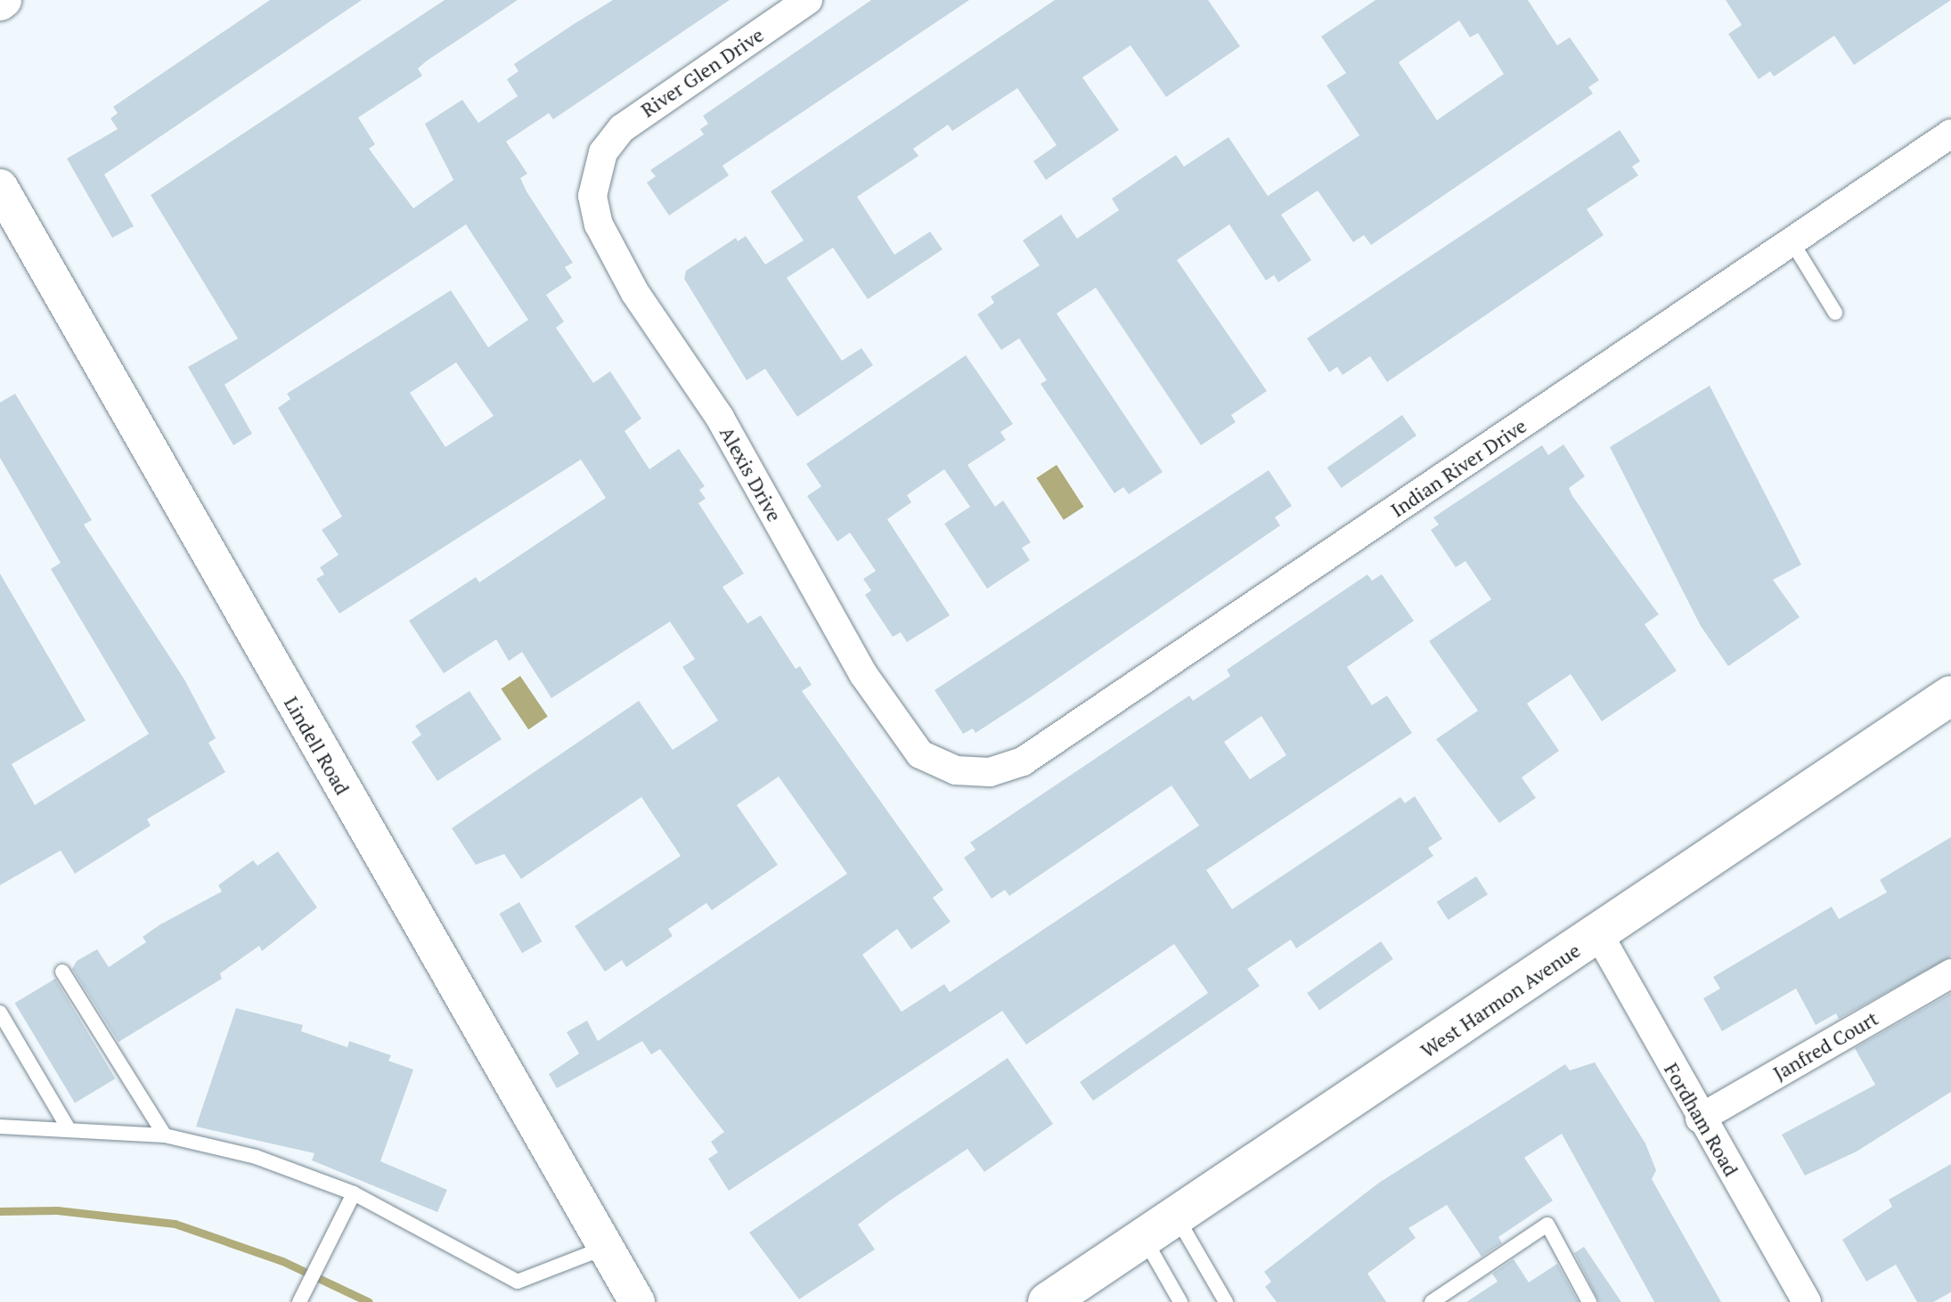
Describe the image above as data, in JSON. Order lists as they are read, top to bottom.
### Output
{
  "streets": {
    "main road": ["West Harmon Avenue"],
    "street": [
      "River Glen Drive",
      "Indian River Drive",
      "Alexis Drive",
      "Lindell Road",
      "Janfred Court",
      "Fordham Road"
    ]
  },
  "crossings": [
    ["River Glen Drive", "Alexis Drive"],
    ["Indian River Drive", "Alexis Drive"],
    ["West Harmon Avenue", "Fordham Road"],
    ["Janfred Court", "Fordham Road"]
  ]
}
